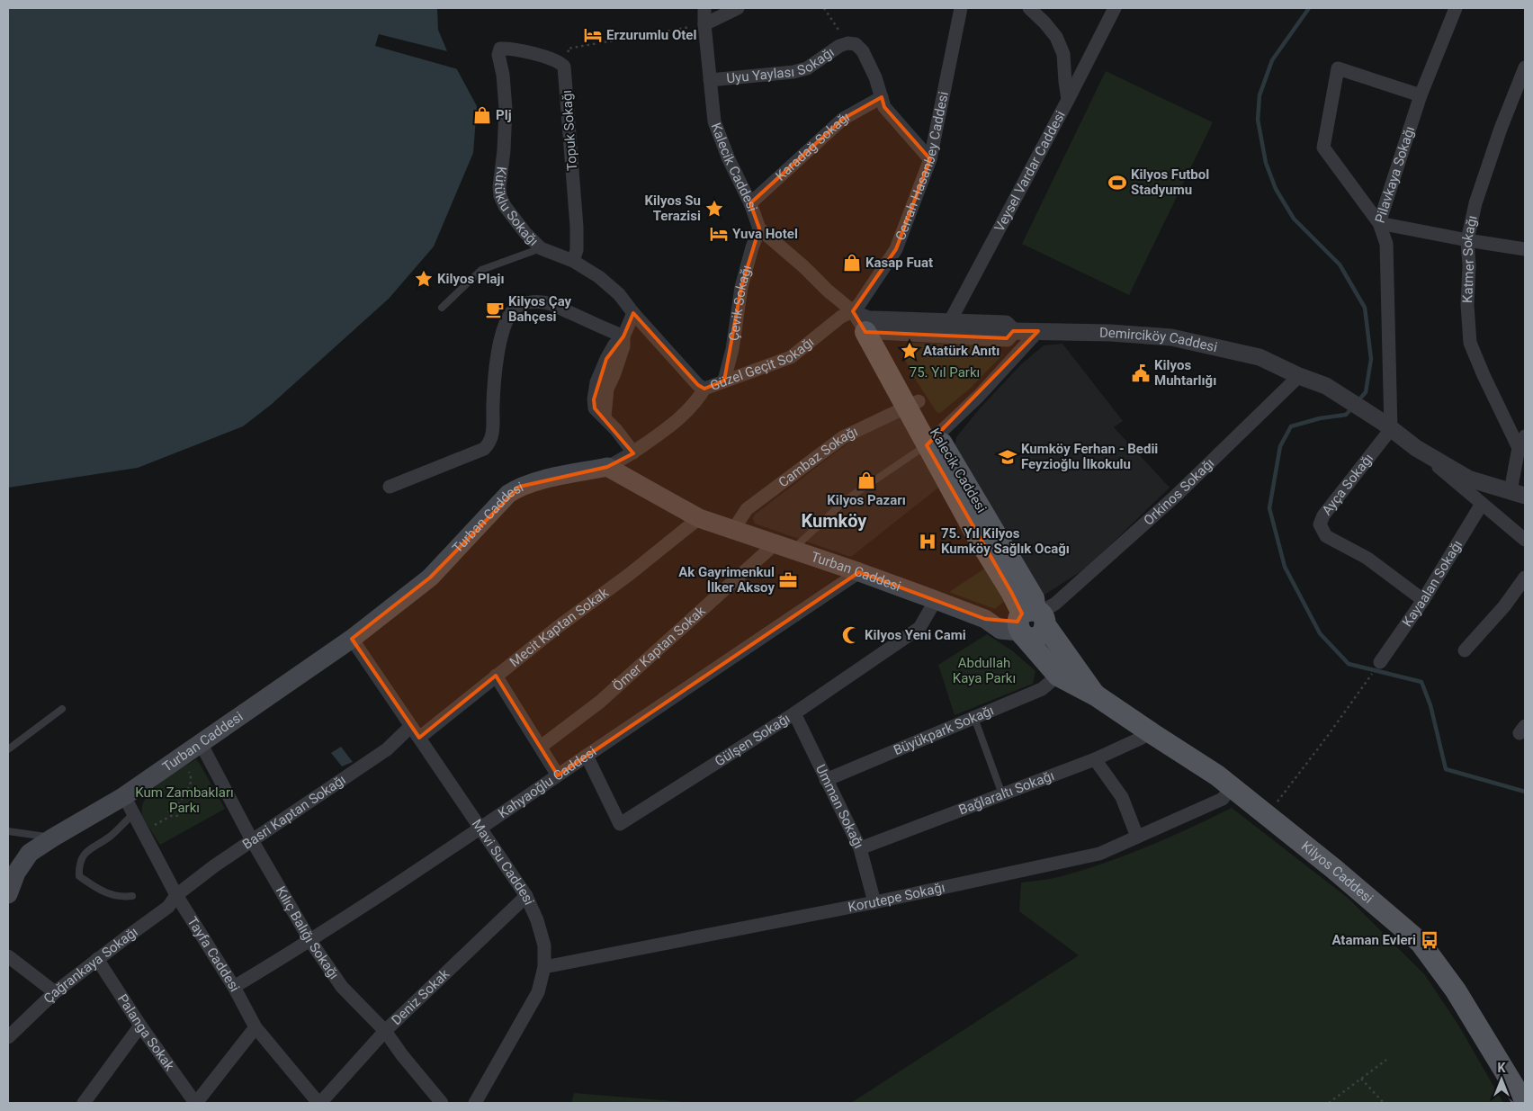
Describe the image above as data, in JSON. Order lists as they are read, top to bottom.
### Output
{
  "streets": {
    "main road": ["Kalecik Caddesi", "Turban Caddesi", "Kilyos Caddesi"],
    "street": [
      "Uyu Yaylası Sokağı",
      "Topuk Sokağı",
      "Karadağ Sokağı",
      "Cerrah Hasanbey Caddesi",
      "Veysel Vardar Caddesi",
      "Pilavkaya Sokağı",
      "Kütüklu Sokağı",
      "Katmer Sokağı",
      "Çevik Sokağı",
      "Demirciköy Caddesi",
      "Güzel Geçit Sokağı",
      "Cambaz Sokağı",
      "Ayça Sokağı",
      "Orkinos Sokağı",
      "Kayaalan Sokağı",
      "Mecit Kaptan Sokak",
      "Ömer Kaptan Sokak",
      "Büyükpark Sokağı",
      "Gülşen Sokağı",
      "Kahyaoğlu Caddesi",
      "Bağlaraltı Sokağı",
      "Umman Sokağı",
      "Basri Kaptan Sokağı",
      "Mavi Su Caddesi",
      "Korutepe Sokağı",
      "Kılıç Balığı Sokağı",
      "Tayfa Caddesi",
      "Çağrankaya Sokağı",
      "Deniz Sokak",
      "Palanga Sokak"
    ]
  },
  "crossings": [
    ["Uyu Yaylası Sokağı", "Kalecik Caddesi"],
    ["Topuk Sokağı", "Kütüklu Sokağı"],
    ["Karadağ Sokağı", "Kalecik Caddesi"],
    ["Cerrah Hasanbey Caddesi", "Kalecik Caddesi"],
    ["Cerrah Hasanbey Caddesi", "Güzel Geçit Sokağı"],
    ["Kalecik Caddesi", "Çevik Sokağı"],
    ["Kalecik Caddesi", "Demirciköy Caddesi"],
    ["Kalecik Caddesi", "Güzel Geçit Sokağı"],
    ["Kalecik Caddesi", "Cambaz Sokağı"],
    ["Kalecik Caddesi", "Orkinos Sokağı"],
    ["Kalecik Caddesi", "Turban Caddesi"],
    ["Veysel Vardar Caddesi", "Demirciköy Caddesi"],
    ["Pilavkaya Sokağı", "Demirciköy Caddesi"],
    ["Pilavkaya Sokağı", "Ayça Sokağı"],
    ["Kütüklu Sokağı", "Güzel Geçit Sokağı"],
    ["Çevik Sokağı", "Güzel Geçit Sokağı"],
    ["Demirciköy Caddesi", "Ayça Sokağı"],
    ["Demirciköy Caddesi", "Orkinos Sokağı"],
    ["Güzel Geçit Sokağı", "Turban Caddesi"],
    ["Cambaz Sokağı", "Turban Caddesi"],
    ["Ayça Sokağı", "Kayaalan Sokağı"],
    ["Orkinos Sokağı", "Turban Caddesi"],
    ["Turban Caddesi", "Mecit Kaptan Sokak"],
    ["Turban Caddesi", "Ömer Kaptan Sokak"],
    ["Turban Caddesi", "Gülşen Sokağı"],
    ["Turban Caddesi", "Kahyaoğlu Caddesi"],
    ["Turban Caddesi", "Mavi Su Caddesi"],
    ["Turban Caddesi", "Kılıç Balığı Sokağı"],
    ["Turban Caddesi", "Tayfa Caddesi"],
    ["Mecit Kaptan Sokak", "Mavi Su Caddesi"],
    ["Büyükpark Sokağı", "Umman Sokağı"],
    ["Büyükpark Sokağı", "Kilyos Caddesi"],
    ["Gülşen Sokağı", "Kahyaoğlu Caddesi"],
    ["Gülşen Sokağı", "Umman Sokağı"],
    ["Kahyaoğlu Caddesi", "Mavi Su Caddesi"],
    ["Kahyaoğlu Caddesi", "Kılıç Balığı Sokağı"],
    ["Kahyaoğlu Caddesi", "Tayfa Caddesi"],
    ["Bağlaraltı Sokağı", "Umman Sokağı"],
    ["Bağlaraltı Sokağı", "Kilyos Caddesi"],
    ["Umman Sokağı", "Korutepe Sokağı"],
    ["Basri Kaptan Sokağı", "Mavi Su Caddesi"],
    ["Basri Kaptan Sokağı", "Kılıç Balığı Sokağı"],
    ["Basri Kaptan Sokağı", "Tayfa Caddesi"],
    ["Basri Kaptan Sokağı", "Çağrankaya Sokağı"],
    ["Mavi Su Caddesi", "Korutepe Sokağı"],
    ["Mavi Su Caddesi", "Deniz Sokak"],
    ["Kilyos Caddesi", "Korutepe Sokağı"],
    ["Kılıç Balığı Sokağı", "Deniz Sokak"],
    ["Tayfa Caddesi", "Çağrankaya Sokağı"],
    ["Tayfa Caddesi", "Deniz Sokak"],
    ["Çağrankaya Sokağı", "Palanga Sokak"]
  ],
  "districts": ["Kumköy"],
  "parks": ["75. Yıl Parkı", "Abdullah Kaya Parkı", "Kum Zambakları Parkı"],
  "places": {
    "hotel": ["Erzurumlu Otel", "Yuva Hotel"],
    "shop": ["Plj", "Kasap Fuat", "Kilyos Pazarı"],
    "sports": ["Kilyos Futbol Stadyumu"],
    "place": ["Kilyos Su Terazisi", "Kilyos Plajı", "Atatürk Anıtı"],
    "cafe": ["Kilyos Çay Bahçesi"],
    "public building": ["Kilyos Muhtarlığı"],
    "school or university": ["Kumköy Ferhan - Bedii Feyzioğlu İlkokulu"],
    "hospital": ["75. Yıl Kilyos Kumköy Sağlık Ocağı"],
    "office": ["Ak Gayrimenkul İlker Aksoy"],
    "mosque": ["Kilyos Yeni Cami"],
    "bus stop": ["Ataman Evleri"]
  },
  "north": "top"
}
